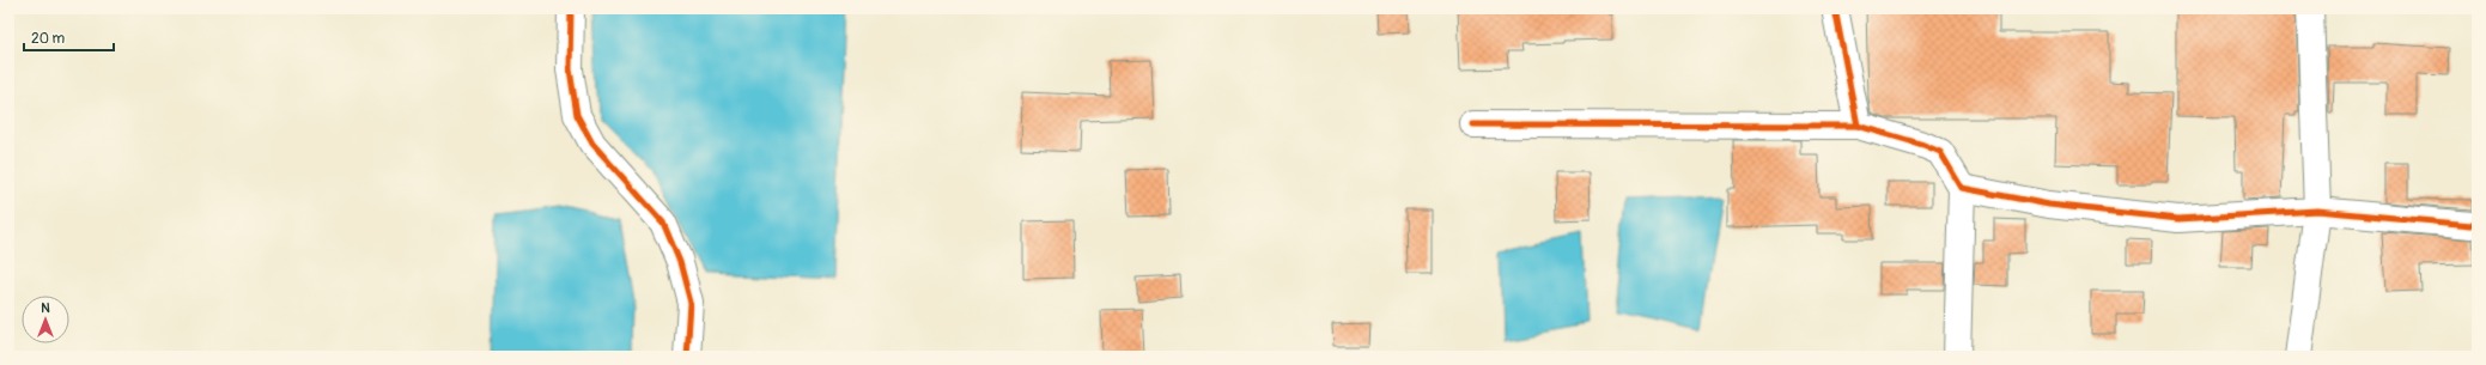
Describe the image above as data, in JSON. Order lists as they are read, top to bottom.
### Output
{
  "scale_bar": "20 m",
  "north": "top"
}
